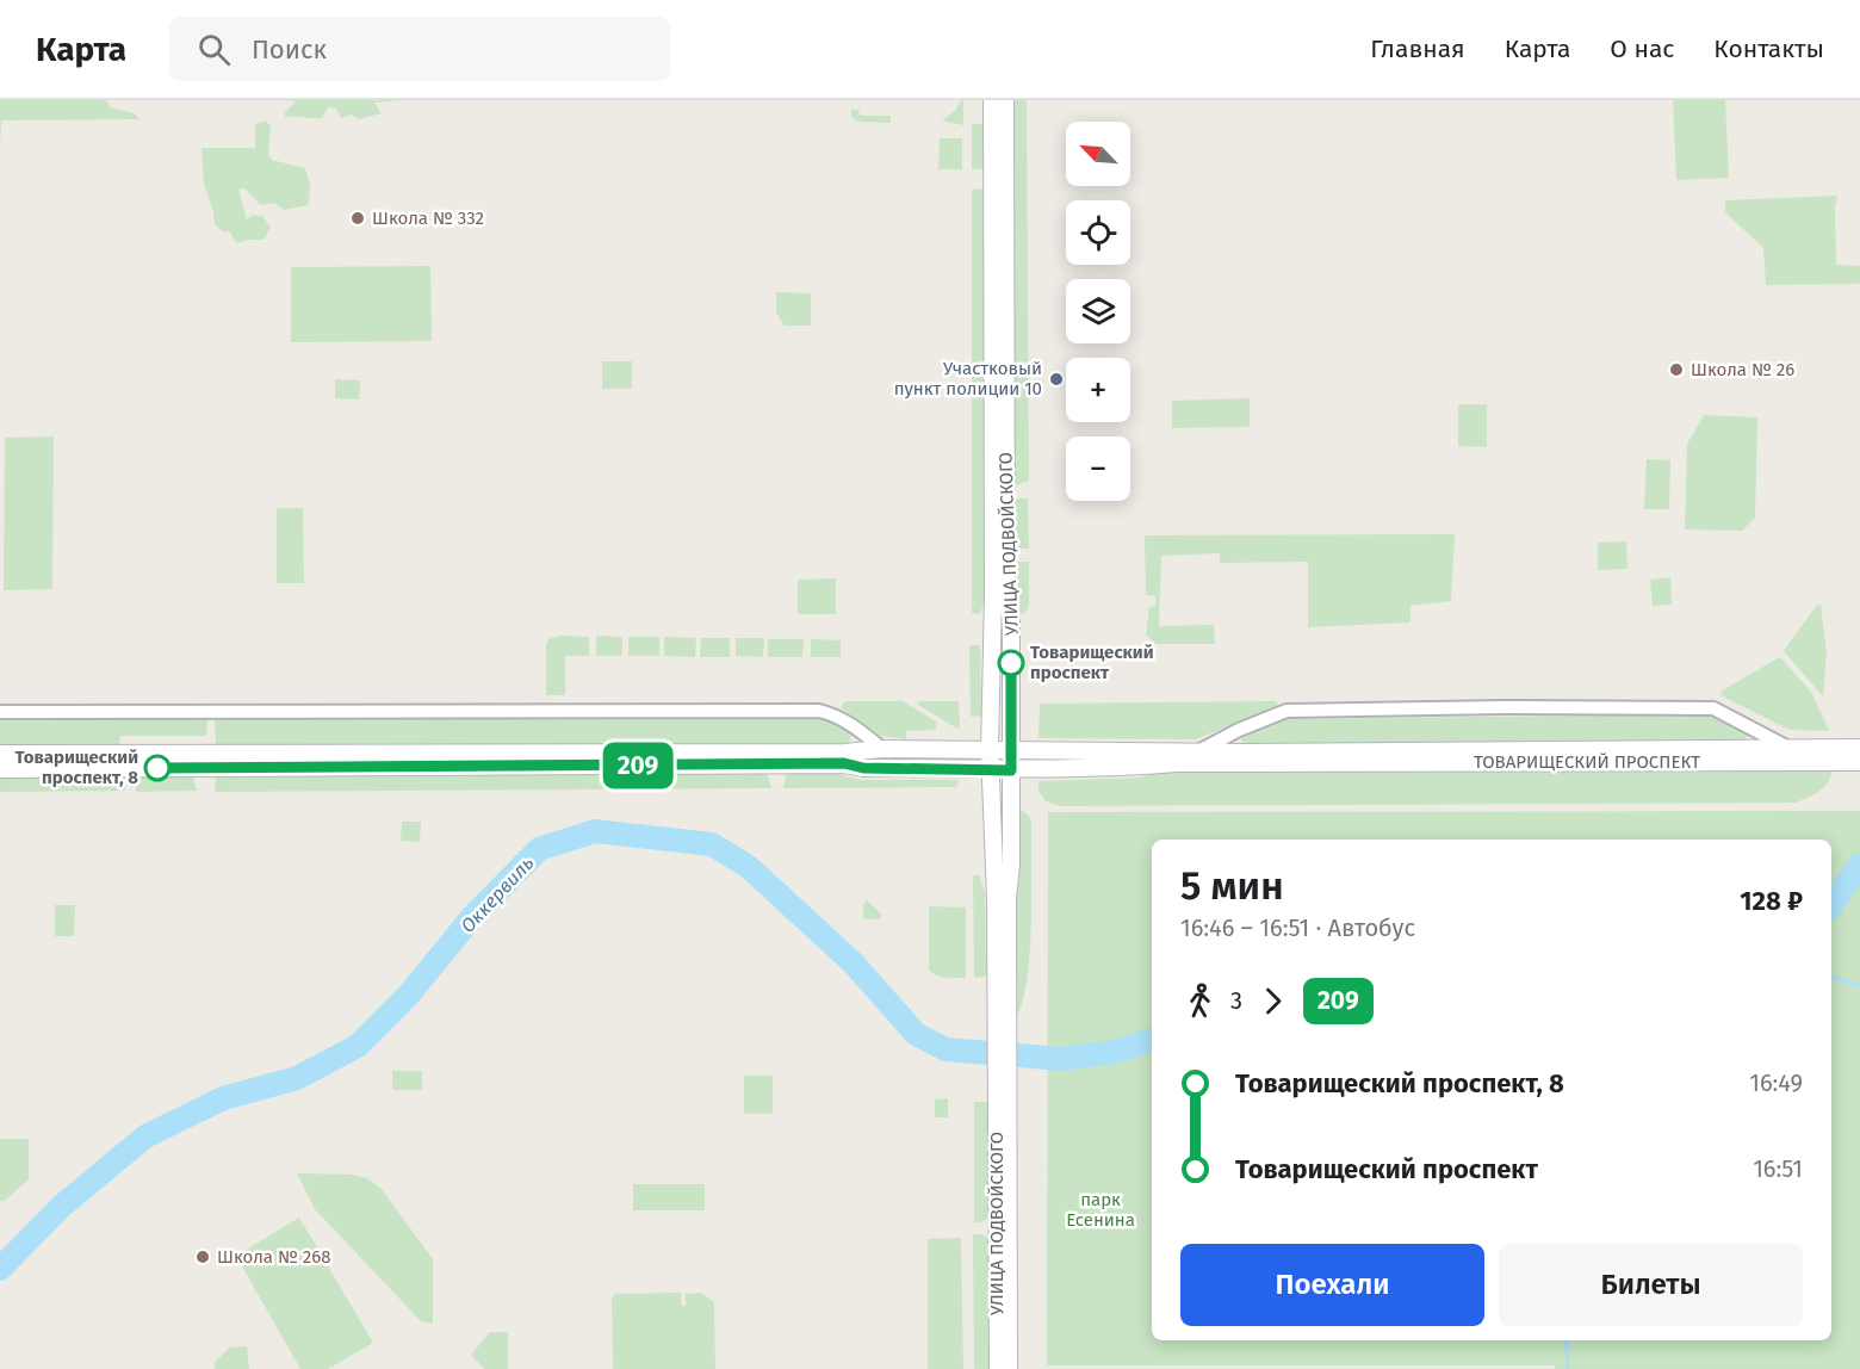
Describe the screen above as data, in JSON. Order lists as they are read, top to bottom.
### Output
{
  "streets": {
    "street": ["УЛИЦА ПОДВОЙСКОГО", "ТОВАРИЩЕСКИЙ ПРОСПЕКТ"]
  },
  "crossings": [
    ["УЛИЦА ПОДВОЙСКОГО", "ТОВАРИЩЕСКИЙ ПРОСПЕКТ"]
  ],
  "water": ["Оккервиль"],
  "parks": ["парк Есенина"],
  "places": [
    "Школа № 332",
    "Школа № 26",
    "Участковый пункт полиции 10",
    "Товарищеский проспект",
    "Товарищеский проспект, 8",
    "Школа № 268"
  ],
  "lines": ["bus line 209"],
  "north": "top left",
  "page": {
    "header": "Карта",
    "search": "Поиск",
    "nav": [
      "Главная",
      "Карта",
      "О нас",
      "Контакты"
    ],
    "on_map": "209",
    "map_buttons": ["+", "−"],
    "heading": ["5 мин", "16:46 – 16:51 · Автобус", "128 ₽"],
    "legs": ["3", "209"],
    "list": [
      {
        "name": "Товарищеский проспект, 8",
        "value": "16:49"
      },
      {
        "name": "Товарищеский проспект",
        "value": "16:51"
      }
    ],
    "buttons": ["Поехали", "Билеты"]
  }
}
